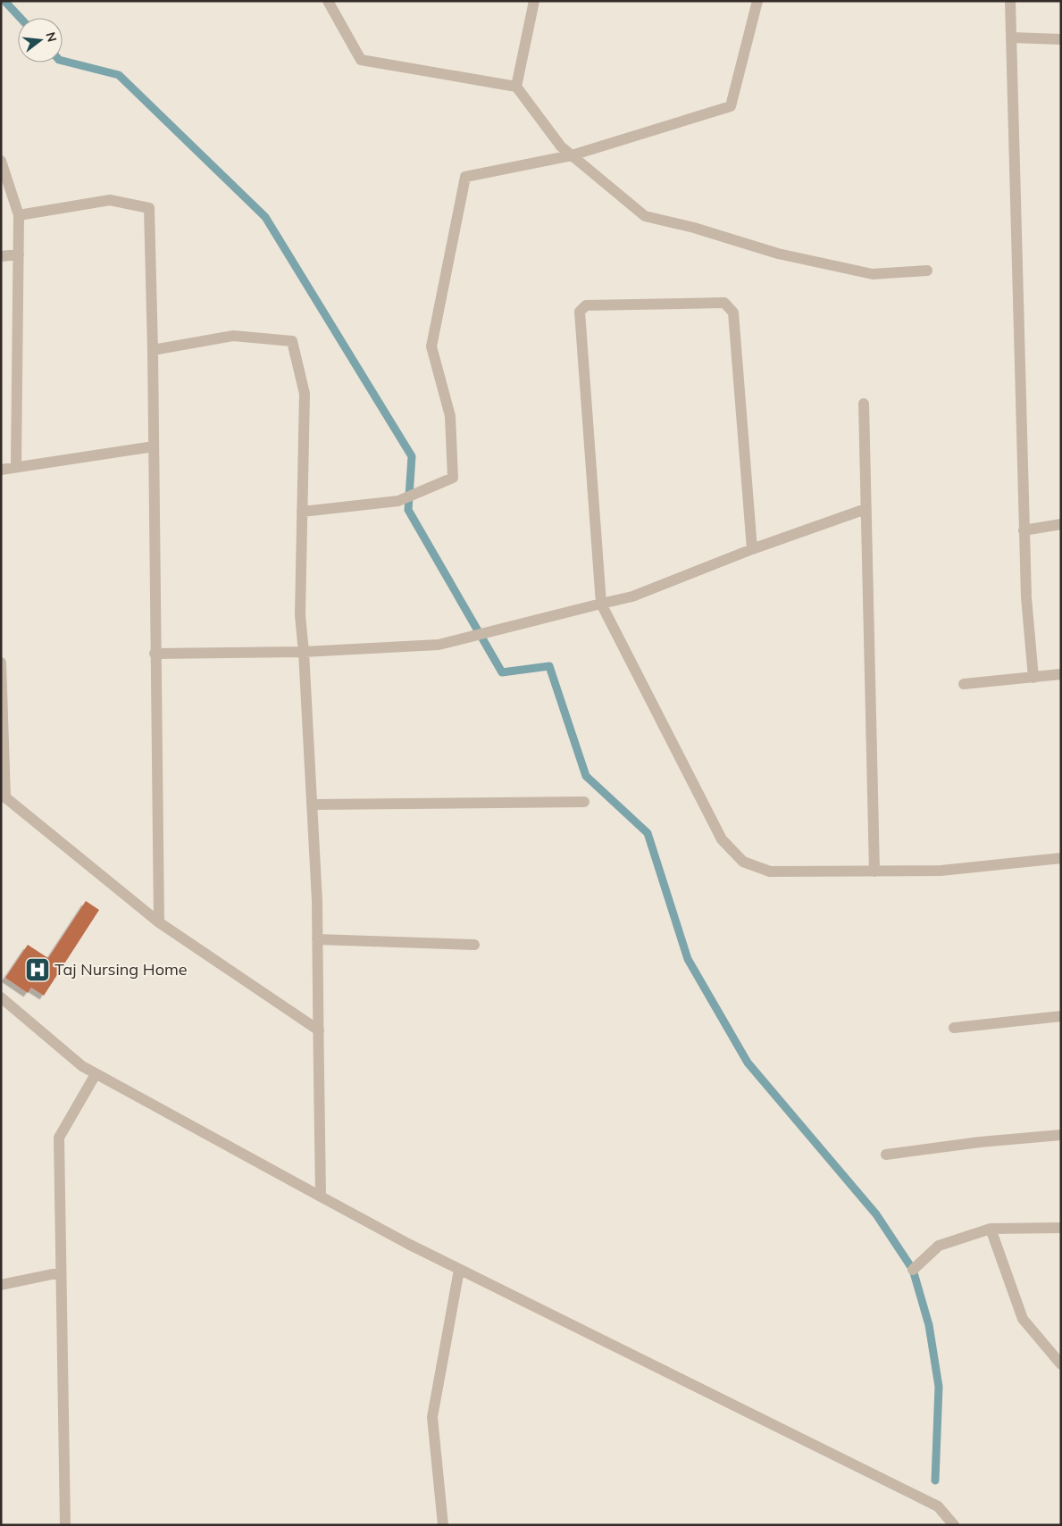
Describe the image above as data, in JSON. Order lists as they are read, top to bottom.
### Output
{
  "places": {
    "hospital": ["Taj Nursing Home"]
  },
  "north": "right"
}
